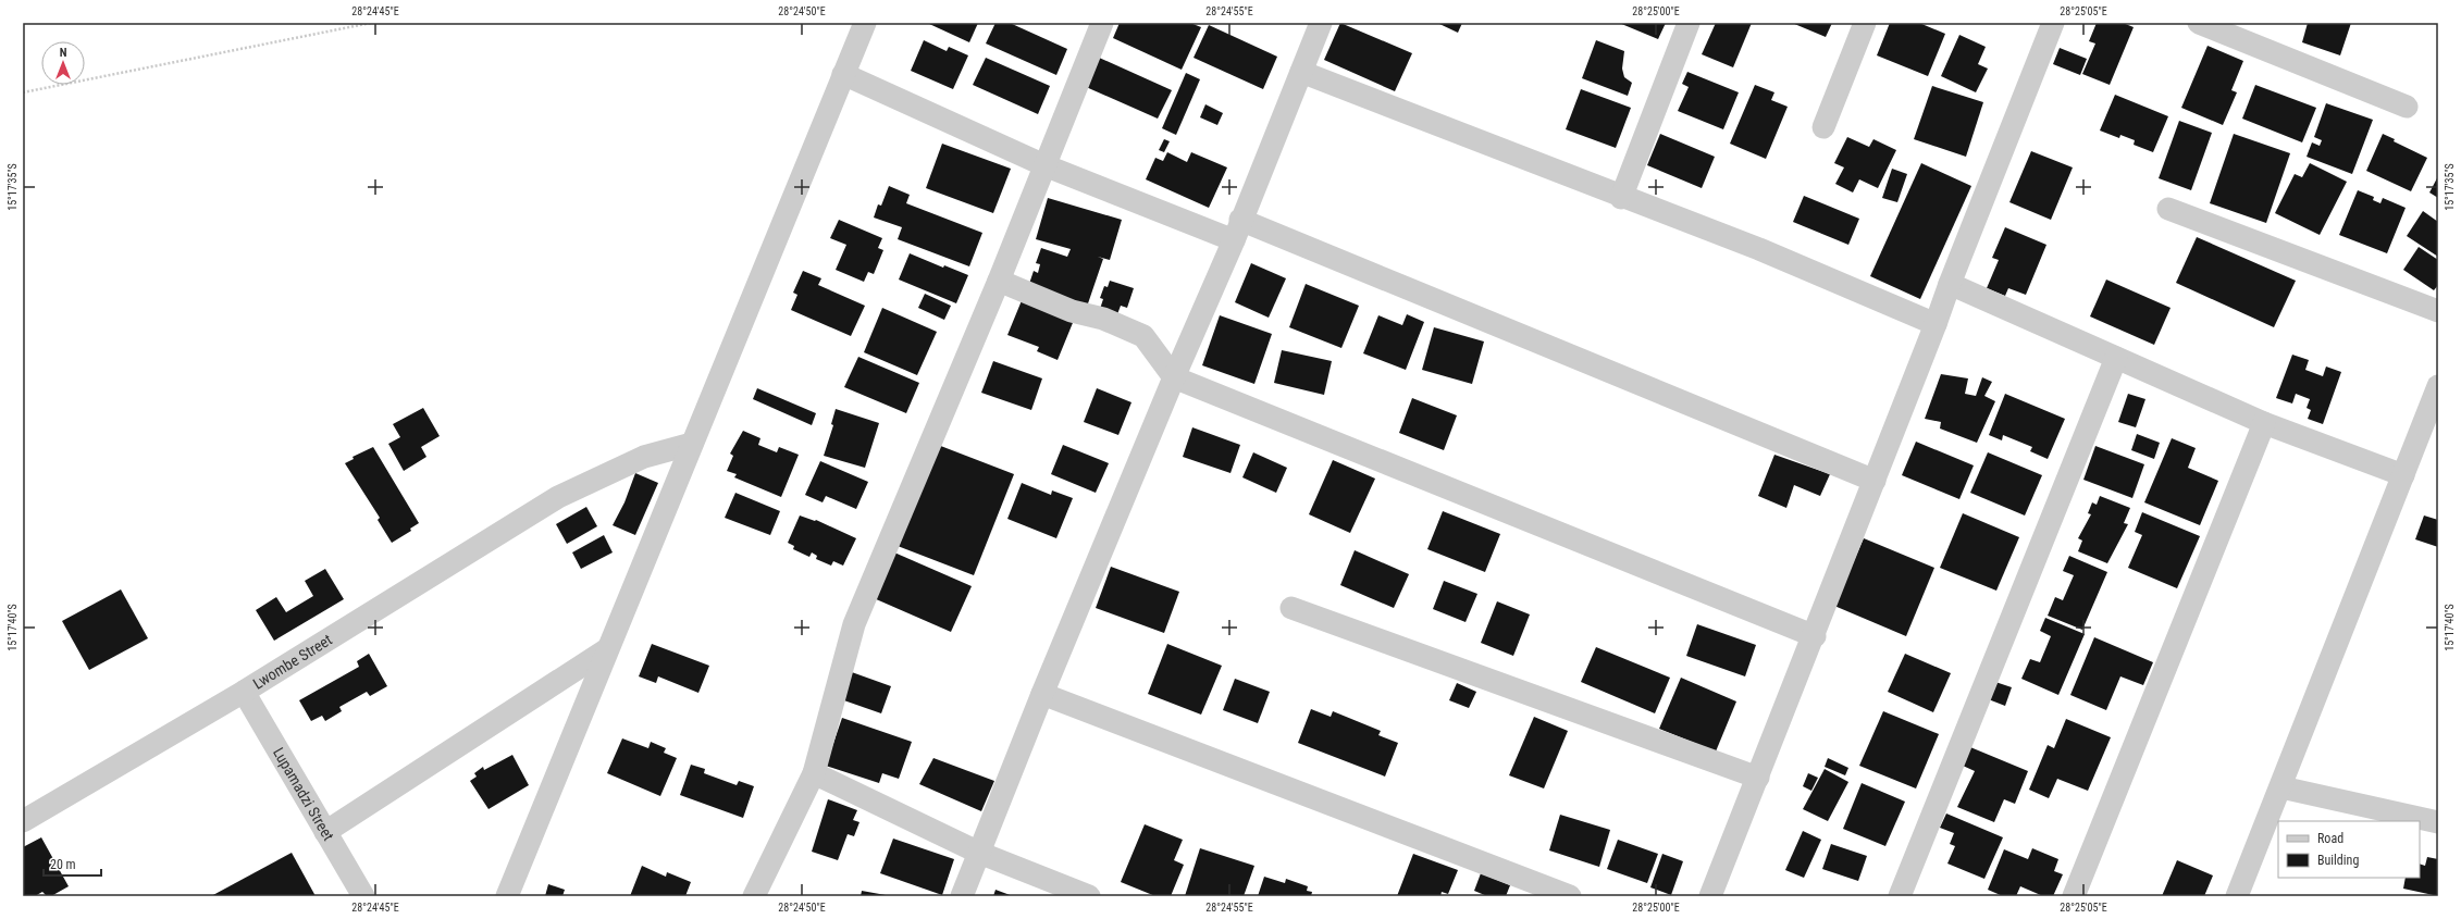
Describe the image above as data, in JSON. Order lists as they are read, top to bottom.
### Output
{
  "streets": {
    "street": ["Lwombe Street", "Lupamadzi Street"]
  },
  "crossings": [
    ["Lwombe Street", "Lupamadzi Street"]
  ],
  "legend": ["Road", "Building"],
  "scale_bar": "20 m",
  "north": "top",
  "coordinates": [
    "28°24'45\"E",
    "28°24'50\"E",
    "28°24'55\"E",
    "28°25'00\"E",
    "28°25'05\"E",
    "15°17'35\"S",
    "15°17'40\"S"
  ]
}
